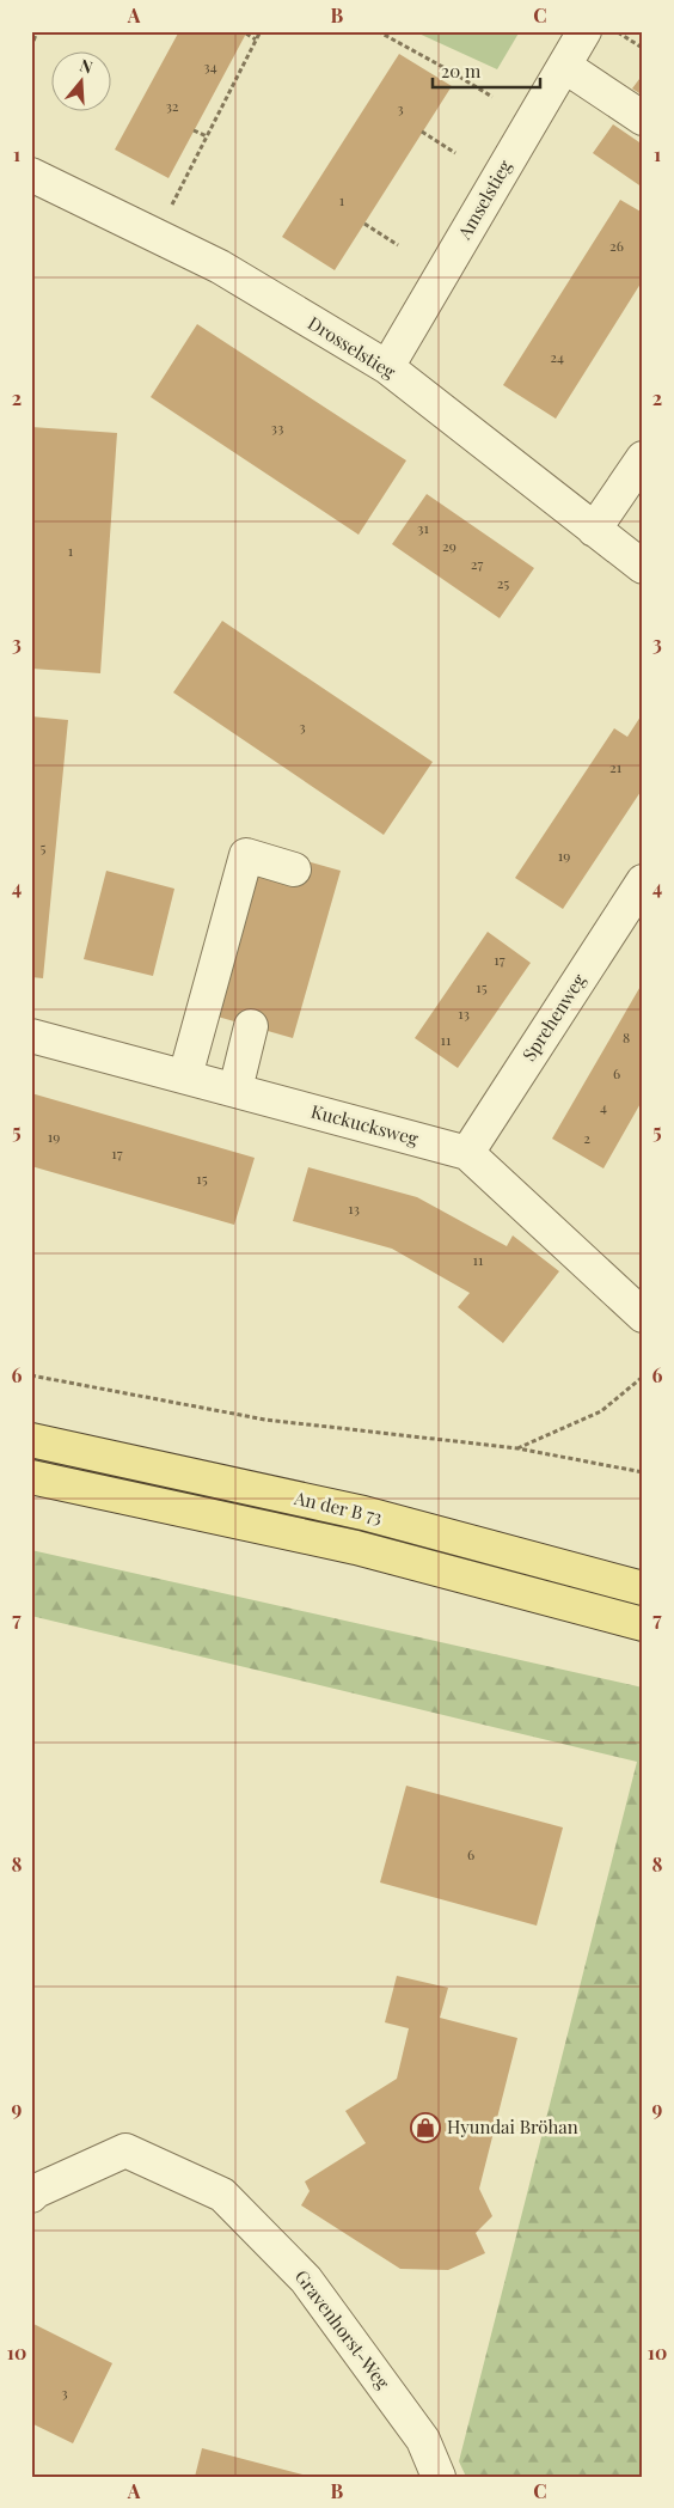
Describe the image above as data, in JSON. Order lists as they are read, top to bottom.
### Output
{
  "streets": {
    "main road": ["An der B 73"],
    "street": [
      "Amselstieg",
      "Drosselstieg",
      "Sprehenweg",
      "Kuckucksweg",
      "Gravenhorst-Weg"
    ]
  },
  "crossings": [
    ["Amselstieg", "Drosselstieg"],
    ["Sprehenweg", "Kuckucksweg"]
  ],
  "places": {
    "shop": ["Hyundai Bröhan"]
  },
  "house_numbers": [
    "34",
    "32",
    "3",
    "1",
    "26",
    "24",
    "33",
    "31",
    "29",
    "1",
    "27",
    "25",
    "3",
    "21",
    "5",
    "19",
    "17",
    "15",
    "13",
    "8",
    "11",
    "6",
    "4",
    "19",
    "2",
    "17",
    "15",
    "13",
    "11",
    "6",
    "3"
  ],
  "scale_bar": "20 m",
  "north": "top",
  "grid": {
    "columns": ["A", "B", "C"],
    "rows": [
      "1",
      "2",
      "3",
      "4",
      "5",
      "6",
      "7",
      "8",
      "9",
      "10"
    ]
  }
}
